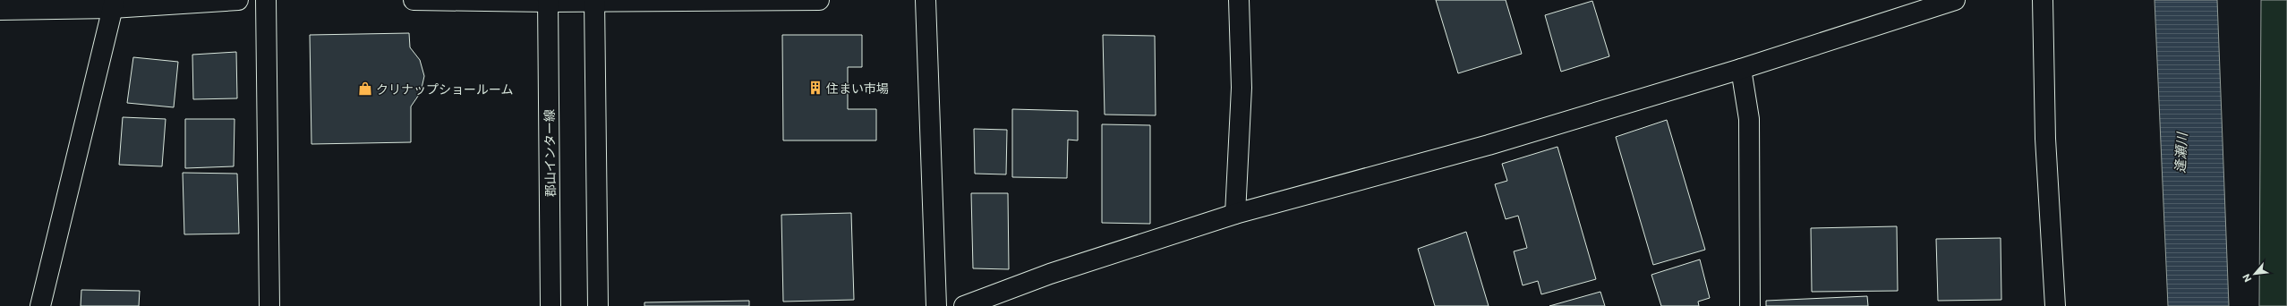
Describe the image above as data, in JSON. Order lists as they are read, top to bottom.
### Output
{
  "streets": {
    "street": ["郡山インター線"]
  },
  "water": ["逢瀬川"],
  "places": {
    "building": ["住まい市場"],
    "shop": ["クリナップショールーム"]
  },
  "north": "bottom left"
}
